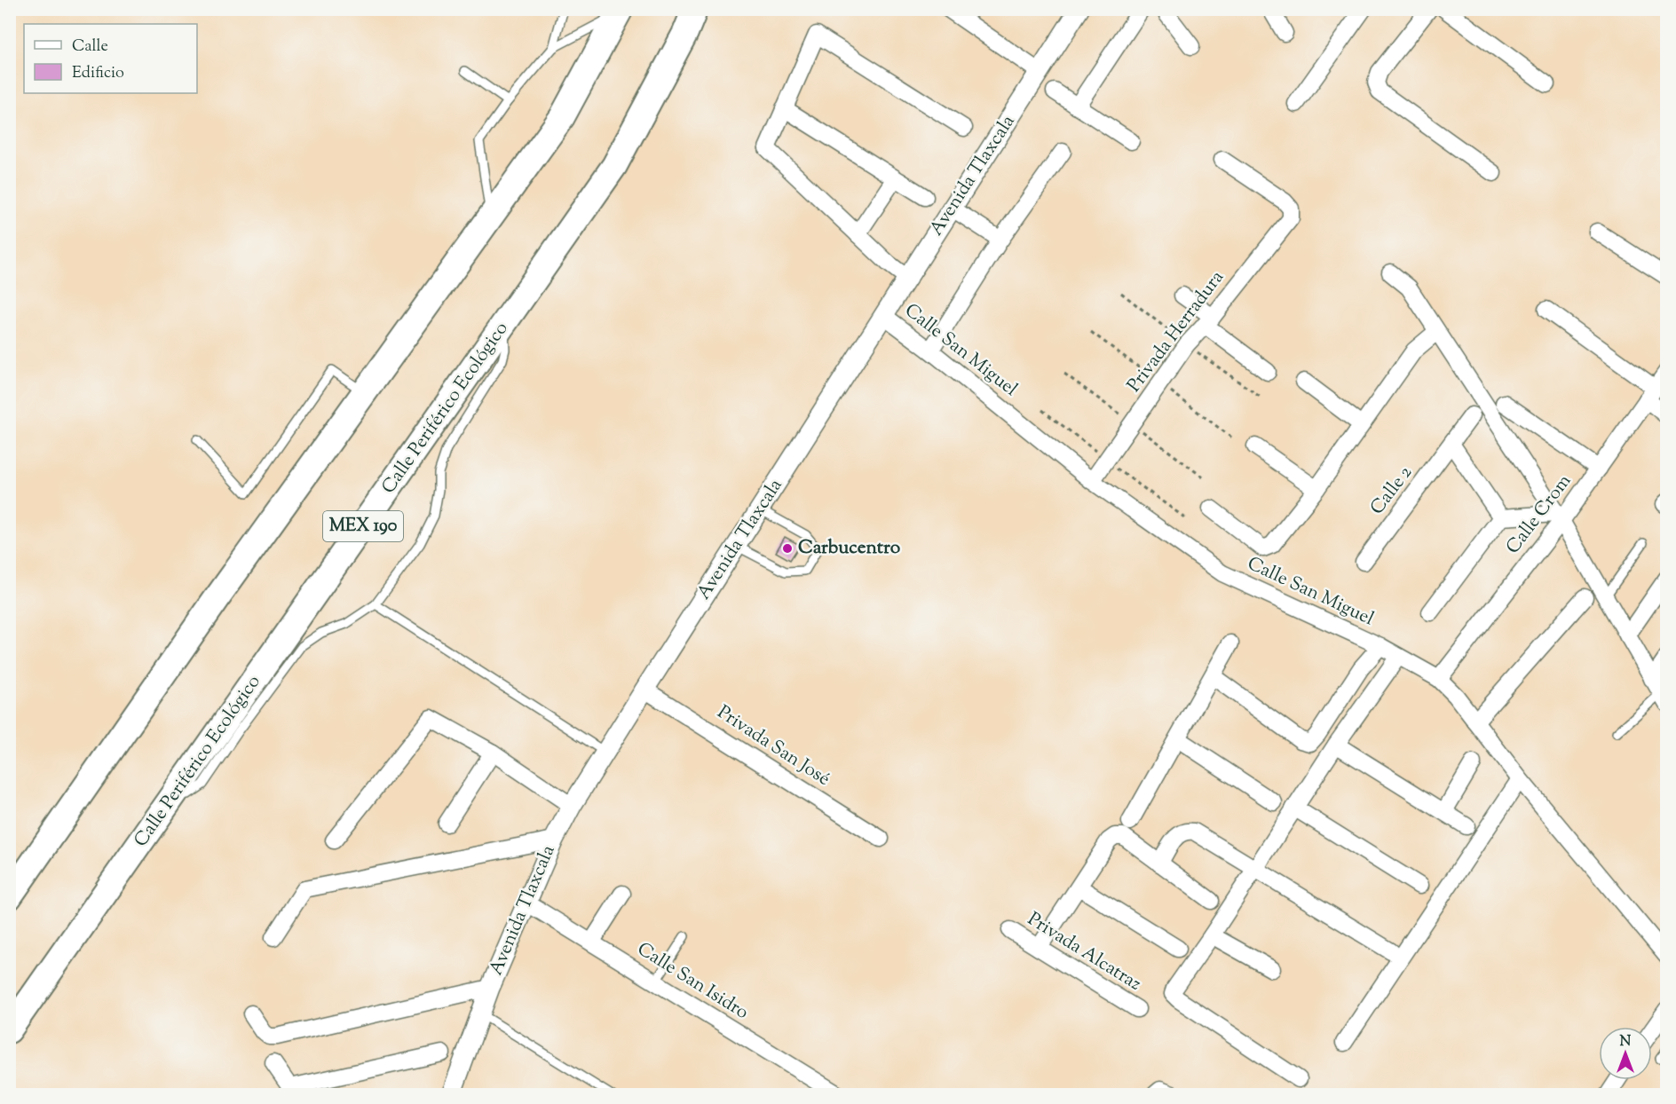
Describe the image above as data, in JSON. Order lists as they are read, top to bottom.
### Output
{
  "streets": {
    "highway": ["Calle Periférico Ecológico", "MEX 190"],
    "street": [
      "Avenida Tlaxcala",
      "Privada Herradura",
      "Calle San Miguel",
      "Calle 2",
      "Calle Crom",
      "Privada San José",
      "Privada Alcatraz",
      "Calle San Isidro"
    ]
  },
  "crossings": [
    ["Avenida Tlaxcala", "Calle San Miguel"],
    ["Avenida Tlaxcala", "Privada San José"],
    ["Avenida Tlaxcala", "Calle San Isidro"],
    ["Privada Herradura", "Calle San Miguel"],
    ["Calle San Miguel", "Calle Crom"]
  ],
  "places": ["Carbucentro"],
  "legend": ["Calle", "Edificio"],
  "north": "top"
}
